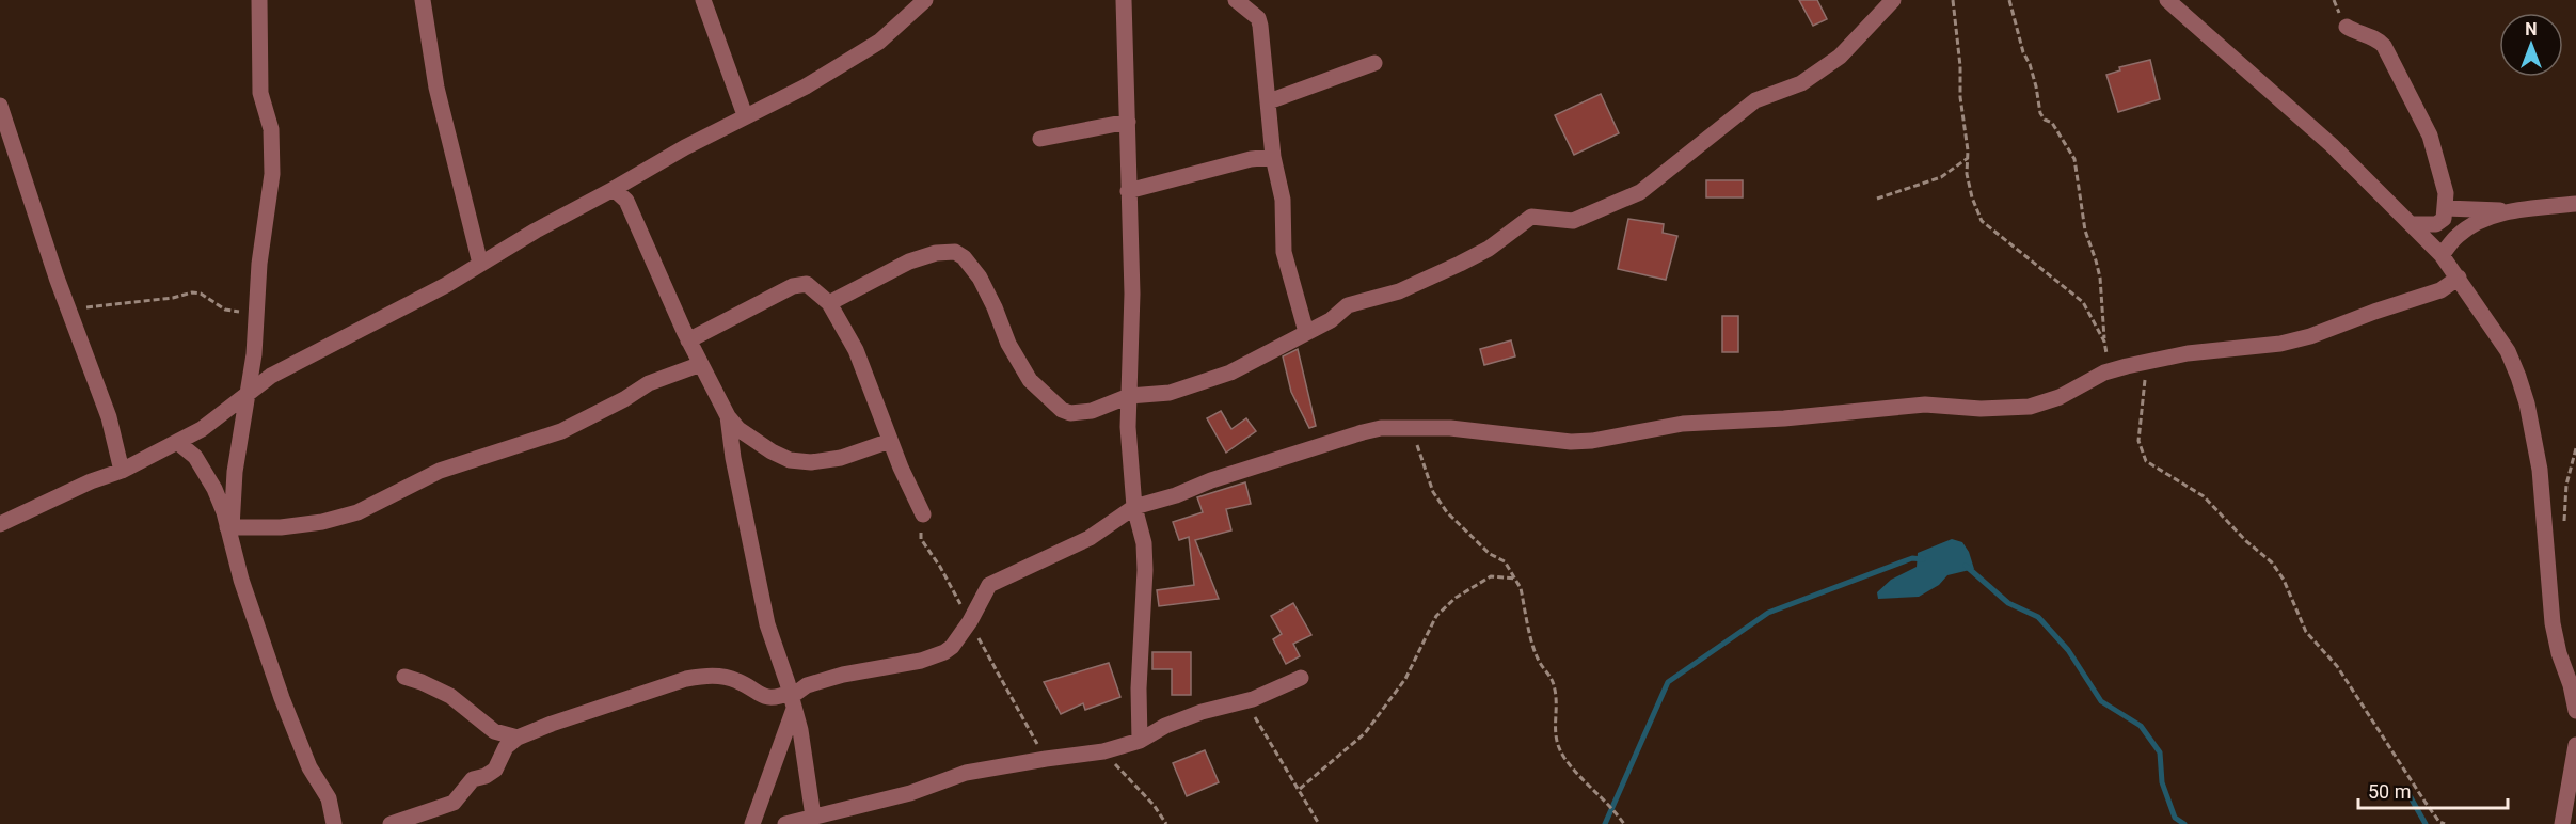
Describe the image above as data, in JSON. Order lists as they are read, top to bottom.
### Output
{
  "scale_bar": "50 m",
  "north": "top"
}
